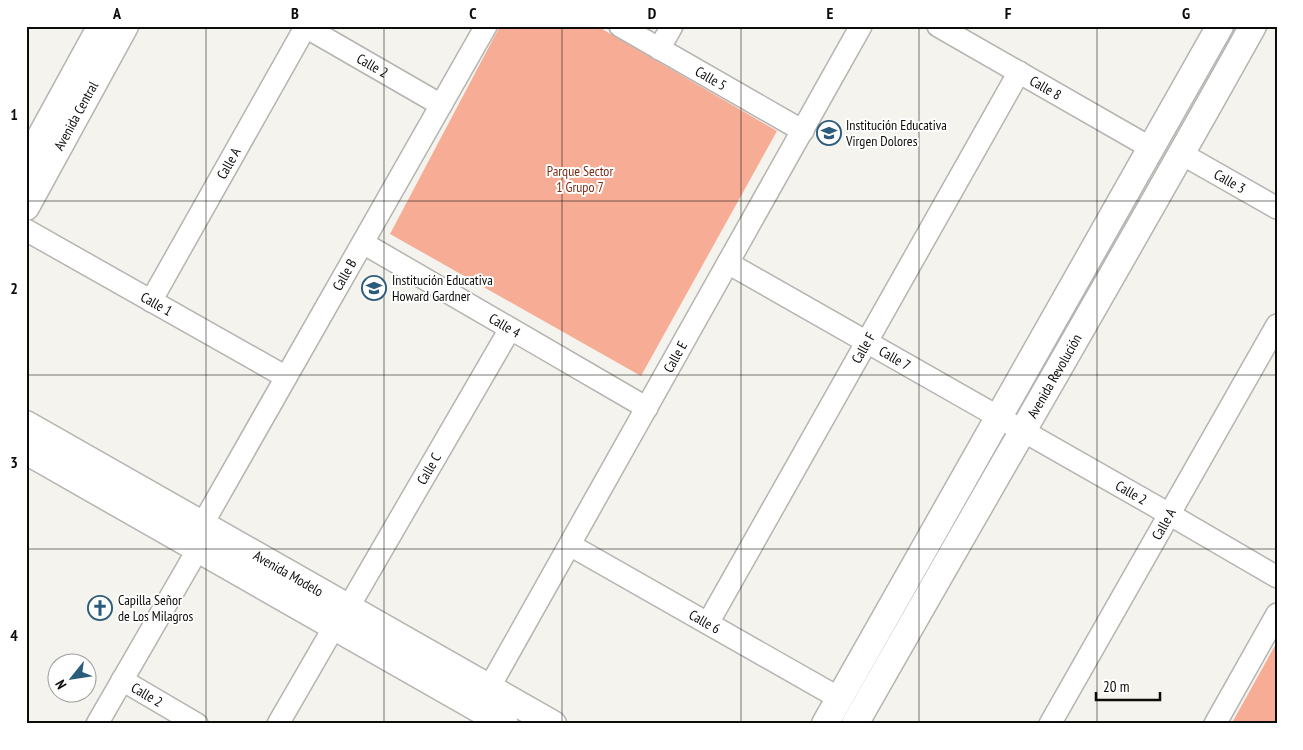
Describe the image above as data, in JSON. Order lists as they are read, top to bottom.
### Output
{
  "streets": {
    "street": [
      "Calle 2",
      "Calle 5",
      "Calle 8",
      "Avenida Central",
      "Calle A",
      "Calle 3",
      "Calle B",
      "Calle 1",
      "Calle 4",
      "Calle F",
      "Calle E",
      "Calle 7",
      "Avenida Revolución",
      "Calle C",
      "Avenida Modelo",
      "Calle 6"
    ]
  },
  "crossings": [
    ["Calle 2", "Calle A"],
    ["Calle 2", "Calle B"],
    ["Calle 2", "Calle 7"],
    ["Calle 2", "Avenida Revolución"],
    ["Calle 5", "Calle E"],
    ["Calle 8", "Calle F"],
    ["Calle 8", "Avenida Revolución"],
    ["Calle A", "Calle 1"],
    ["Calle 3", "Avenida Revolución"],
    ["Calle B", "Calle 1"],
    ["Calle B", "Calle 4"],
    ["Calle B", "Avenida Modelo"],
    ["Calle 4", "Calle E"],
    ["Calle 4", "Calle C"],
    ["Calle F", "Calle 7"],
    ["Calle F", "Calle 6"],
    ["Calle E", "Calle 7"],
    ["Calle E", "Avenida Modelo"],
    ["Calle E", "Calle 6"],
    ["Calle 7", "Avenida Revolución"],
    ["Avenida Revolución", "Calle 6"],
    ["Calle C", "Avenida Modelo"]
  ],
  "parks": ["Parque Sector 1 Grupo 7"],
  "places": {
    "school or university": ["Institución Educativa Virgen Dolores", "Institución Educativa Howard Gardner"],
    "church": ["Capilla Señor de Los Milagros"]
  },
  "scale_bar": "20 m",
  "north": "bottom left",
  "grid": {
    "columns": [
      "A",
      "B",
      "C",
      "D",
      "E",
      "F",
      "G"
    ],
    "rows": [
      "1",
      "2",
      "3",
      "4"
    ]
  }
}
